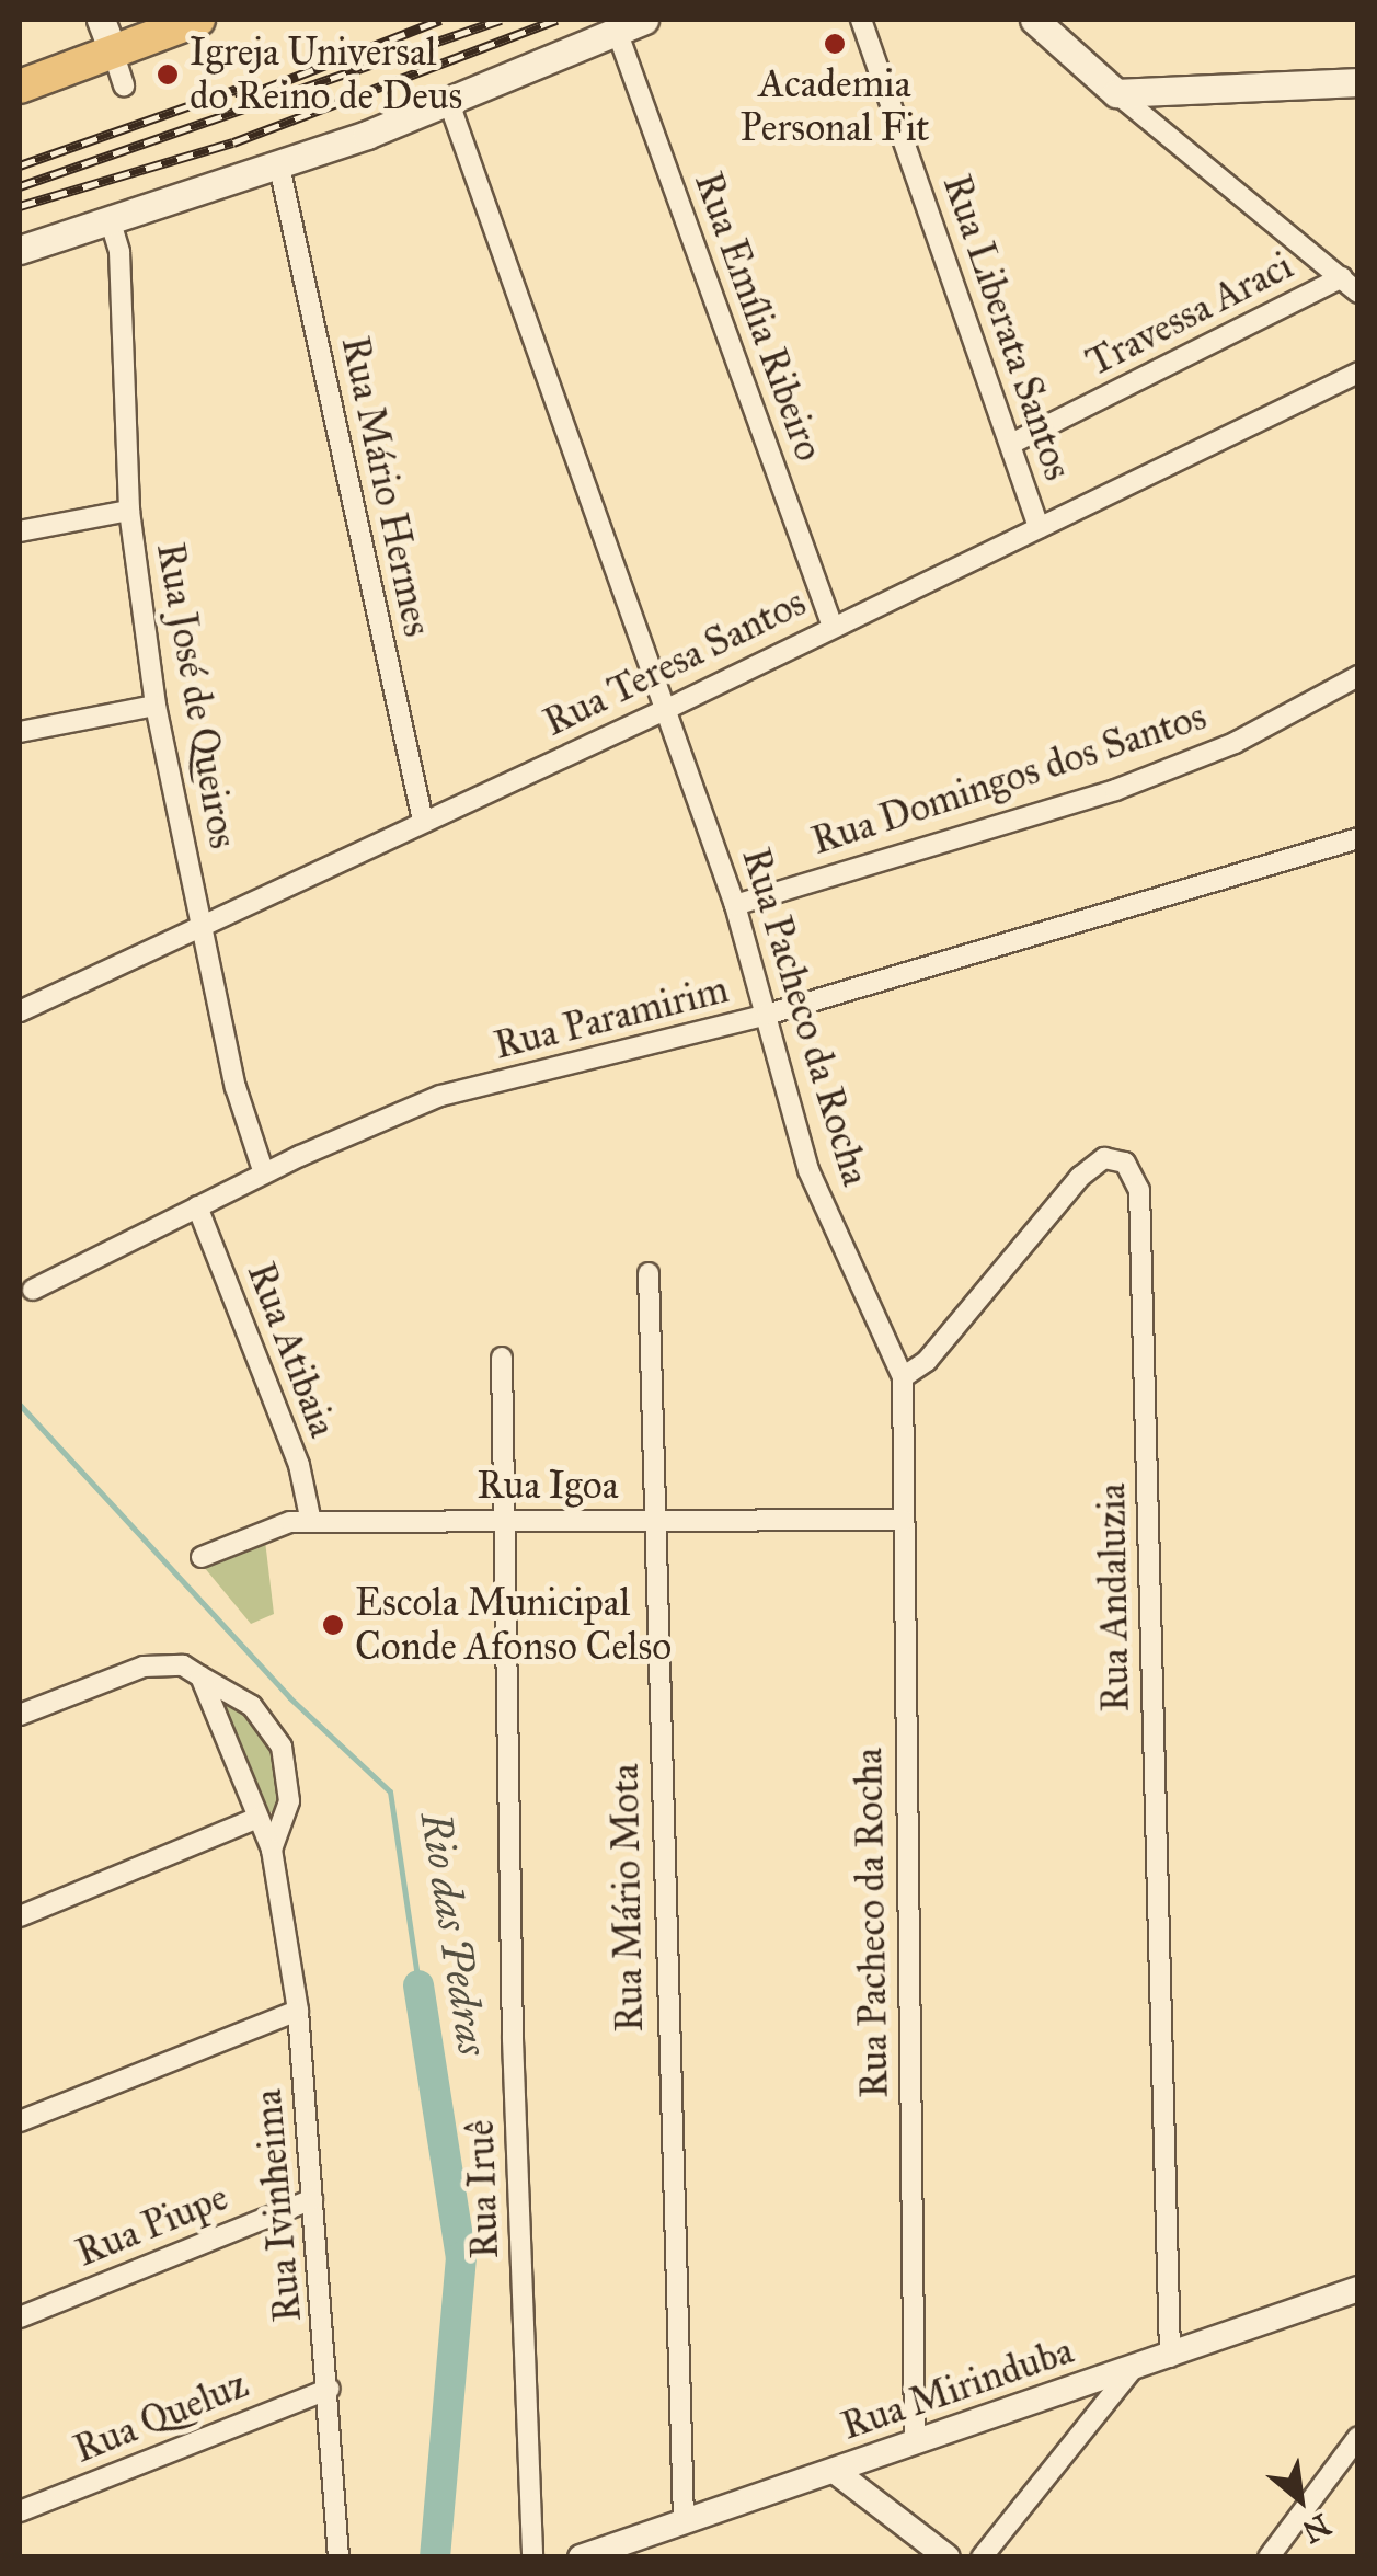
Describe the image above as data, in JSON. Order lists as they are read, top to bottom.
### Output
{
  "streets": {
    "street": [
      "Travessa Araci",
      "Rua Emília Ribeiro",
      "Rua Liberata Santos",
      "Rua Mário Hermes",
      "Rua Teresa Santos",
      "Rua José de Queiros",
      "Rua Domingos dos Santos",
      "Rua Pacheco da Rocha",
      "Rua Paramirim",
      "Rua Atibaia",
      "Rua Igoa",
      "Rua Andaluzia",
      "Rua Mário Mota",
      "Rua Iruê",
      "Rua Ivinheima",
      "Rua Piupe",
      "Rua Mirinduba",
      "Rua Queluz"
    ]
  },
  "crossings": [
    ["Travessa Araci", "Rua Liberata Santos"],
    ["Rua Emília Ribeiro", "Rua Teresa Santos"],
    ["Rua Liberata Santos", "Rua Teresa Santos"],
    ["Rua Mário Hermes", "Rua Teresa Santos"],
    ["Rua Teresa Santos", "Rua José de Queiros"],
    ["Rua Teresa Santos", "Rua Pacheco da Rocha"],
    ["Rua José de Queiros", "Rua Paramirim"],
    ["Rua Domingos dos Santos", "Rua Pacheco da Rocha"],
    ["Rua Pacheco da Rocha", "Rua Paramirim"],
    ["Rua Pacheco da Rocha", "Rua Igoa"],
    ["Rua Pacheco da Rocha", "Rua Andaluzia"],
    ["Rua Pacheco da Rocha", "Rua Mirinduba"],
    ["Rua Paramirim", "Rua Atibaia"],
    ["Rua Atibaia", "Rua Igoa"],
    ["Rua Igoa", "Rua Mário Mota"],
    ["Rua Igoa", "Rua Iruê"],
    ["Rua Andaluzia", "Rua Mirinduba"],
    ["Rua Mário Mota", "Rua Mirinduba"],
    ["Rua Ivinheima", "Rua Piupe"],
    ["Rua Ivinheima", "Rua Queluz"]
  ],
  "water": ["Rio das Pedras"],
  "places": ["Academia Personal Fit", "Igreja Universal do Reino de Deus", "Escola Municipal Conde Afonso Celso"],
  "north": "bottom right"
}
